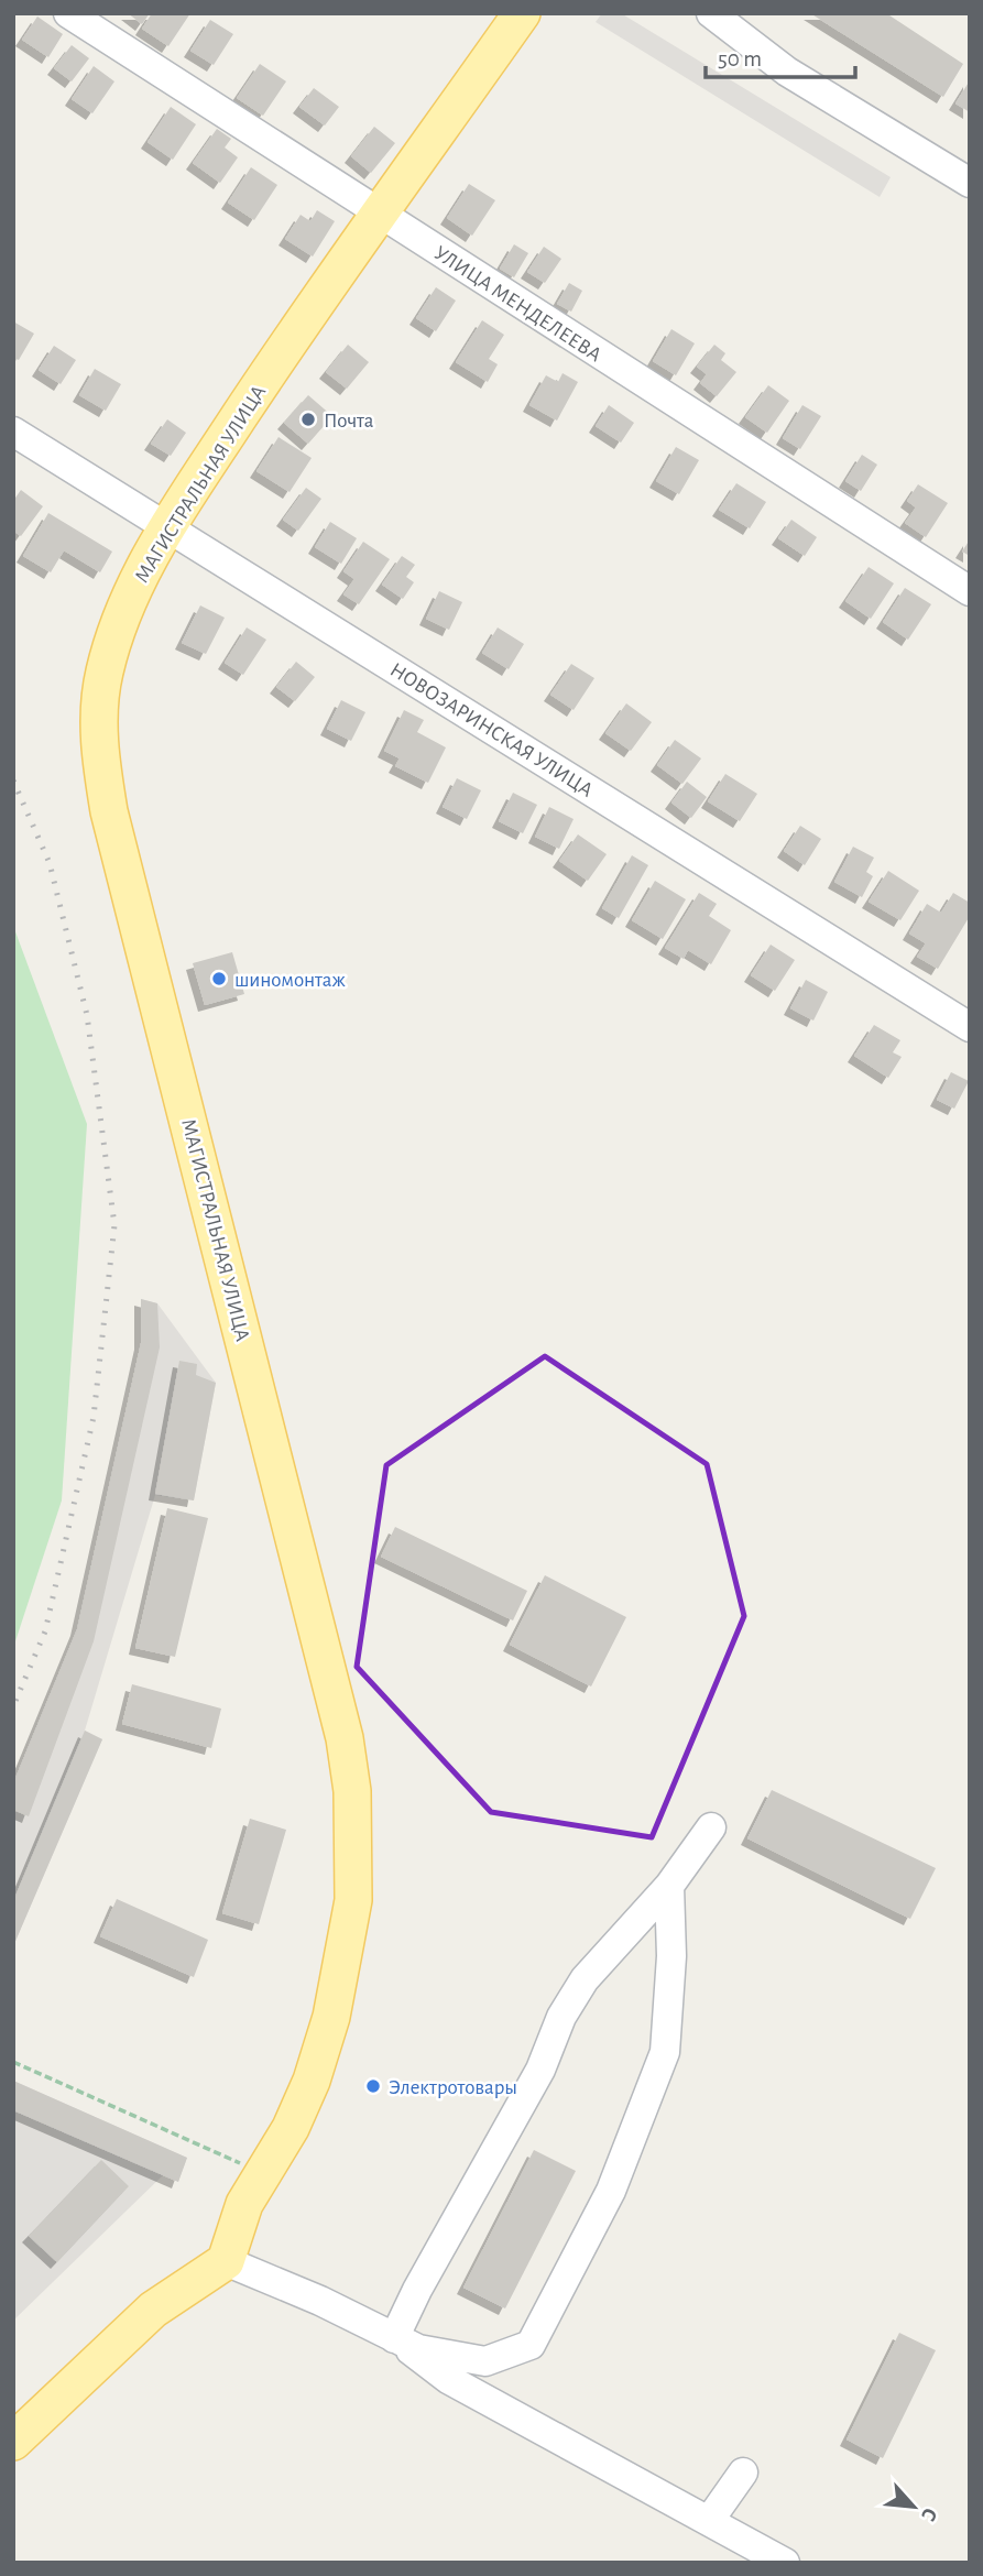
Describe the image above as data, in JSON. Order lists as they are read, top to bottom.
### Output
{
  "streets": {
    "main road": ["МАГИСТРАЛЬНАЯ УЛИЦА"],
    "street": ["УЛИЦА МЕНДЕЛЕЕВА", "НОВОЗАРИНСКАЯ УЛИЦА"]
  },
  "crossings": [
    ["УЛИЦА МЕНДЕЛЕЕВА", "МАГИСТРАЛЬНАЯ УЛИЦА"],
    ["МАГИСТРАЛЬНАЯ УЛИЦА", "НОВОЗАРИНСКАЯ УЛИЦА"]
  ],
  "places": ["Почта", "шиномонтаж", "Электротовары"],
  "scale_bar": "50 m",
  "north": "bottom right"
}
